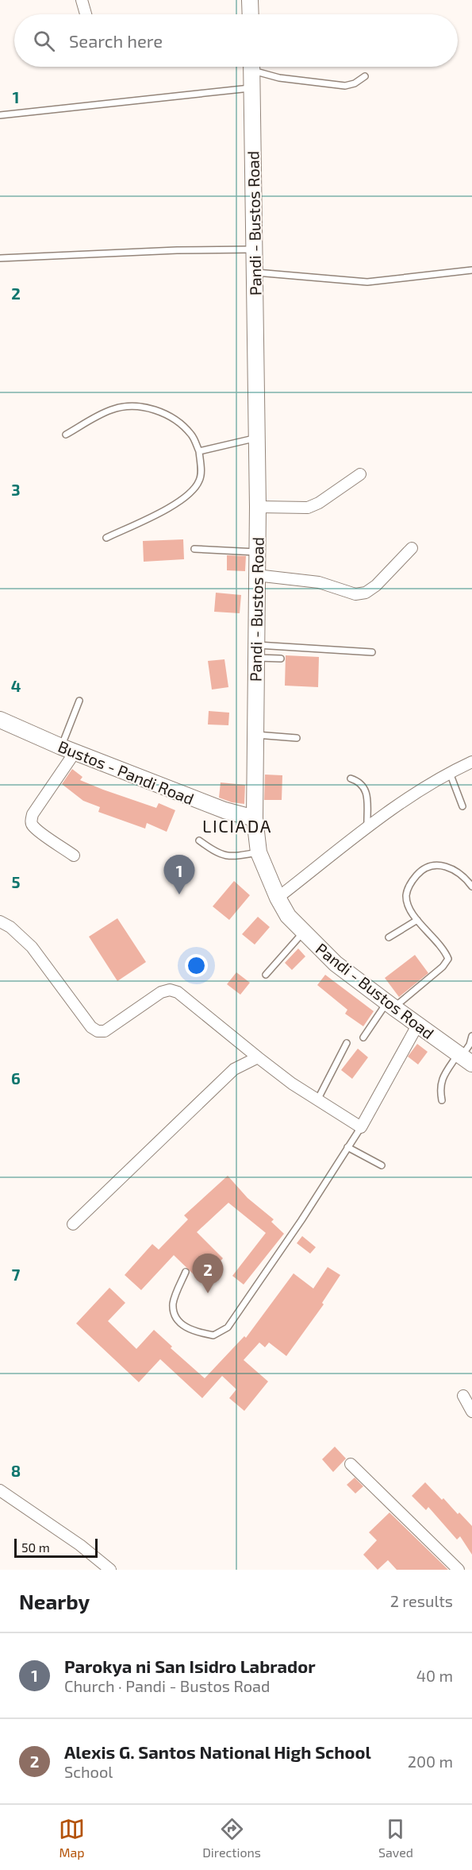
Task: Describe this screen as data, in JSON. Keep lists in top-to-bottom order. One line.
{"streets":{"main road":["Pandi - Bustos Road","Bustos - Pandi Road"]},"crossings":[["Pandi - Bustos Road","Bustos - Pandi Road"]],"districts":["LICIADA"],"scale_bar":"50 m","page":{"search":"Search here","pins":["1","2"],"scale":"50 m","heading":["Nearby","2 results"],"list":[{"mark":"1","name":"Parokya ni San Isidro Labrador","note":"Church · Pandi - Bustos Road","value":"40 m"},{"mark":"2","name":"Alexis G. Santos National High School","note":"School","value":"200 m"}],"nav":["Map","Directions","Saved"]},"grid":{"rows":["1","2","3","4","5","6","7","8"]}}
